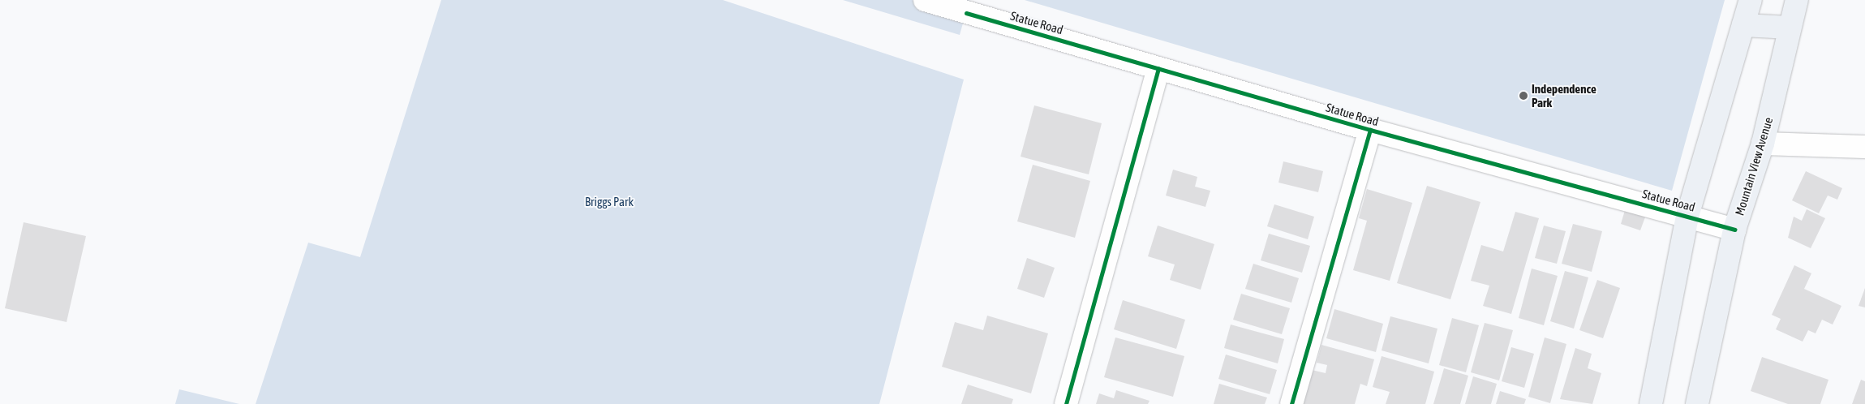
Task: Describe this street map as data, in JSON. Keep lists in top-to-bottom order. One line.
{"streets":{"main road":["Mountain View Avenue"],"street":["Statue Road"]},"crossings":[["Statue Road","Mountain View Avenue"]],"parks":["Briggs Park"],"places":["Independence Park"]}
